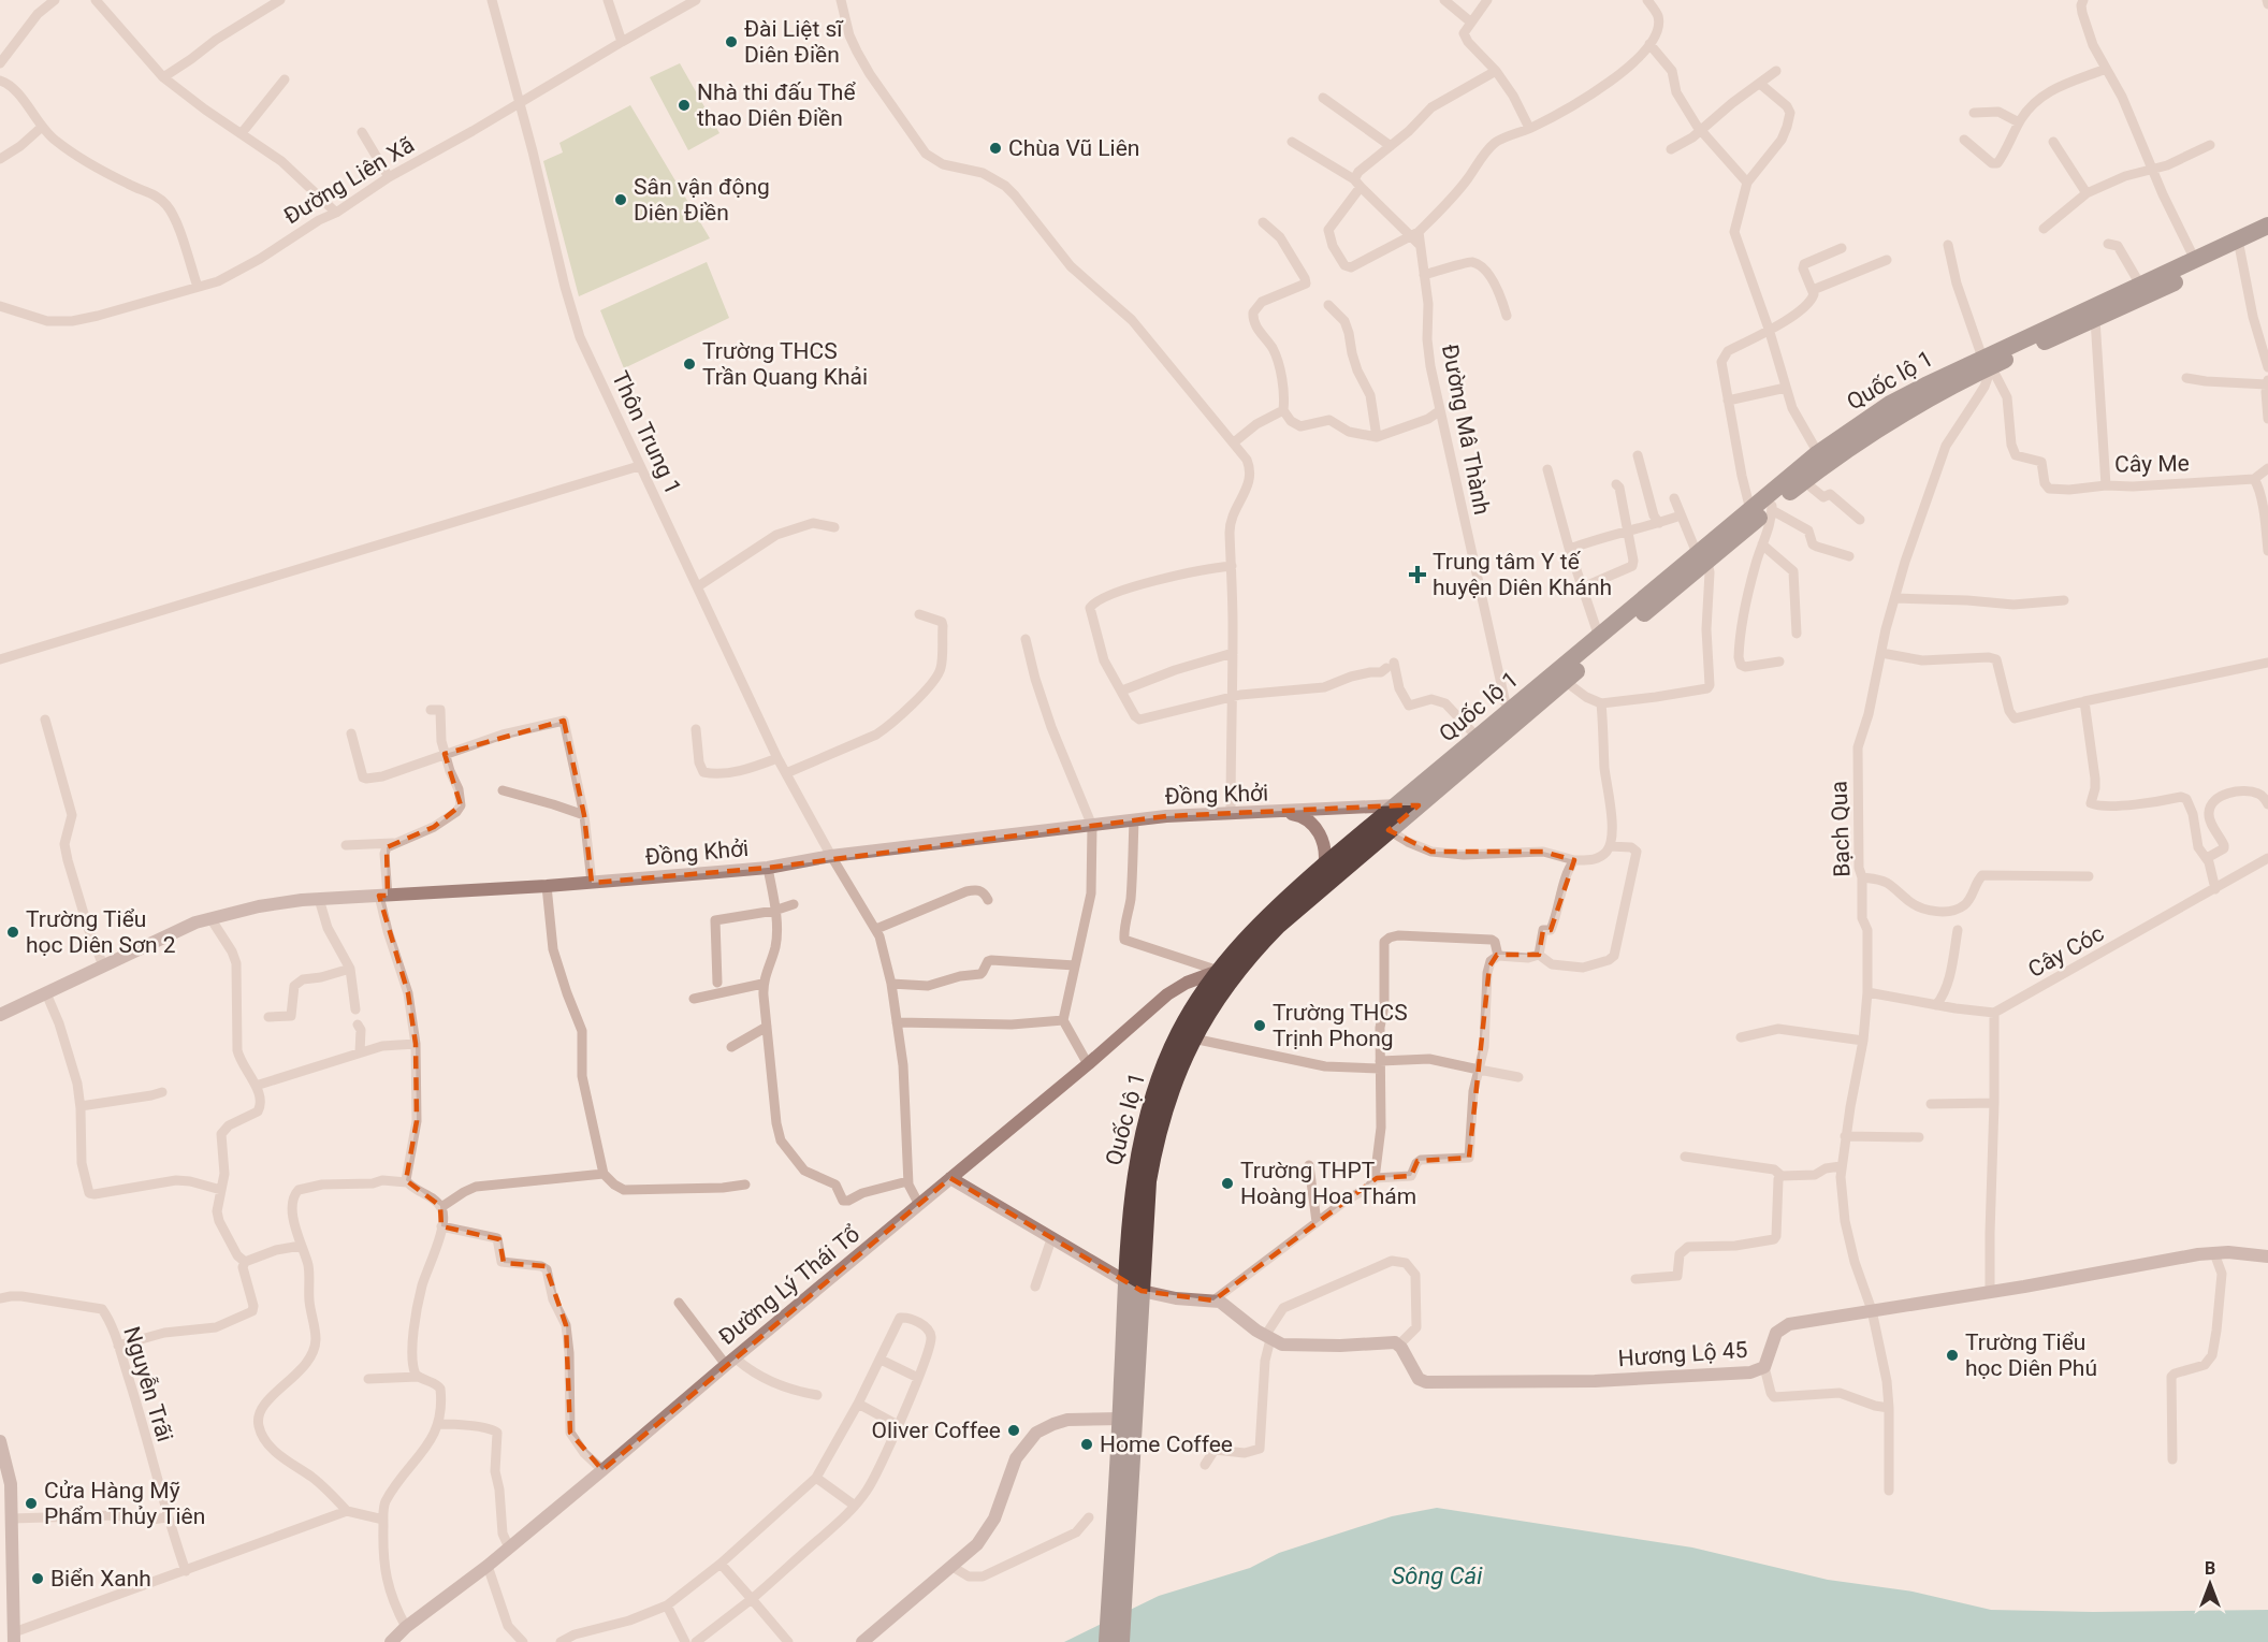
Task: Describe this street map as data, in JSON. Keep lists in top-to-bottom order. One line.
{"streets":{"highway":["Quốc lộ 1"],"street":["Đường Liên Xã","Đường Mâ Thành","Thôn Trung 1","Cây Me","Đồng Khởi","Bạch Qua","Cây Cóc","Đường Lý Thái Tổ","Hương Lộ 45","Nguyễn Trãi"]},"crossings":[["Đường Liên Xã","Thôn Trung 1"],["Quốc lộ 1","Đường Mâ Thành"],["Quốc lộ 1","Cây Me"],["Quốc lộ 1","Đồng Khởi"],["Quốc lộ 1","Bạch Qua"],["Quốc lộ 1","Đường Lý Thái Tổ"],["Thôn Trung 1","Đồng Khởi"],["Bạch Qua","Hương Lộ 45"]],"water":["Sông Cái"],"places":{"other":["Đài Liệt sĩ Diên Điền","Nhà thi đấu Thể thao Diên Điền","Chùa Vũ Liên","Sân vận động Diên Điền","Trường THCS Trần Quang Khải","Trường Tiểu học Diên Sơn 2","Trường THCS Trịnh Phong","Trường THPT Hoàng Hoa Thám","Trường Tiểu học Diên Phú","Oliver Coffee","Home Coffee","Cửa Hàng Mỹ Phẩm Thủy Tiên","Biển Xanh"],"health":["Trung tâm Y tế huyện Diên Khánh"]},"north":"top"}
